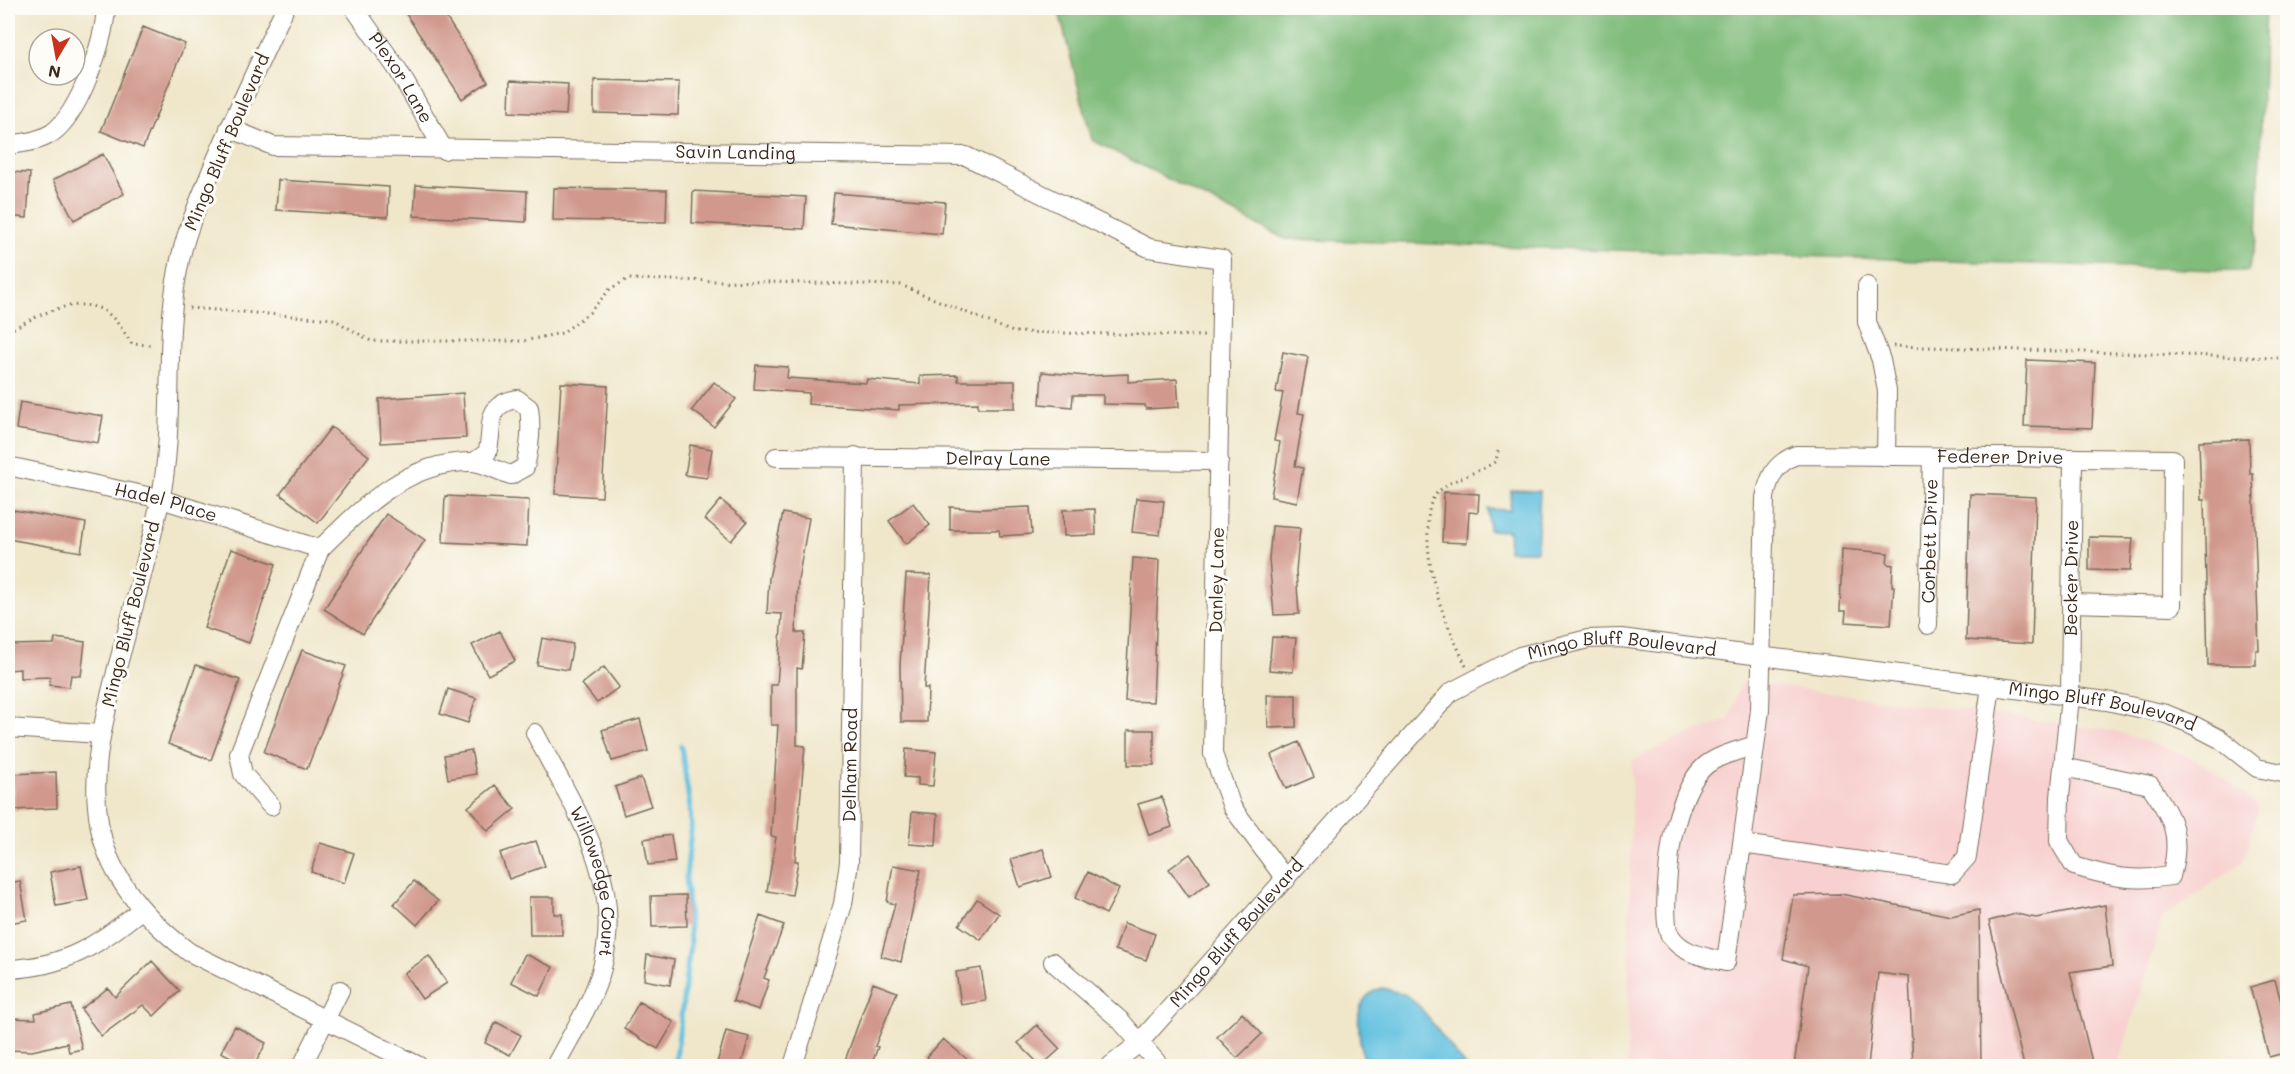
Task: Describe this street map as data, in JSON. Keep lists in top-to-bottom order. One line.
{"streets":{"street":["Plexor Lane","Mingo Bluff Boulevard","Savin Landing","Delray Lane","Federer Drive","Hadel Place","Corbett Drive","Becker Drive","Danley Lane","Delham Road","Willowedge Court"]},"crossings":[["Plexor Lane","Savin Landing"],["Mingo Bluff Boulevard","Savin Landing"],["Mingo Bluff Boulevard","Federer Drive"],["Mingo Bluff Boulevard","Hadel Place"],["Mingo Bluff Boulevard","Becker Drive"],["Mingo Bluff Boulevard","Danley Lane"],["Savin Landing","Danley Lane"],["Delray Lane","Danley Lane"],["Delray Lane","Delham Road"],["Federer Drive","Corbett Drive"],["Federer Drive","Becker Drive"]],"north":"bottom"}
